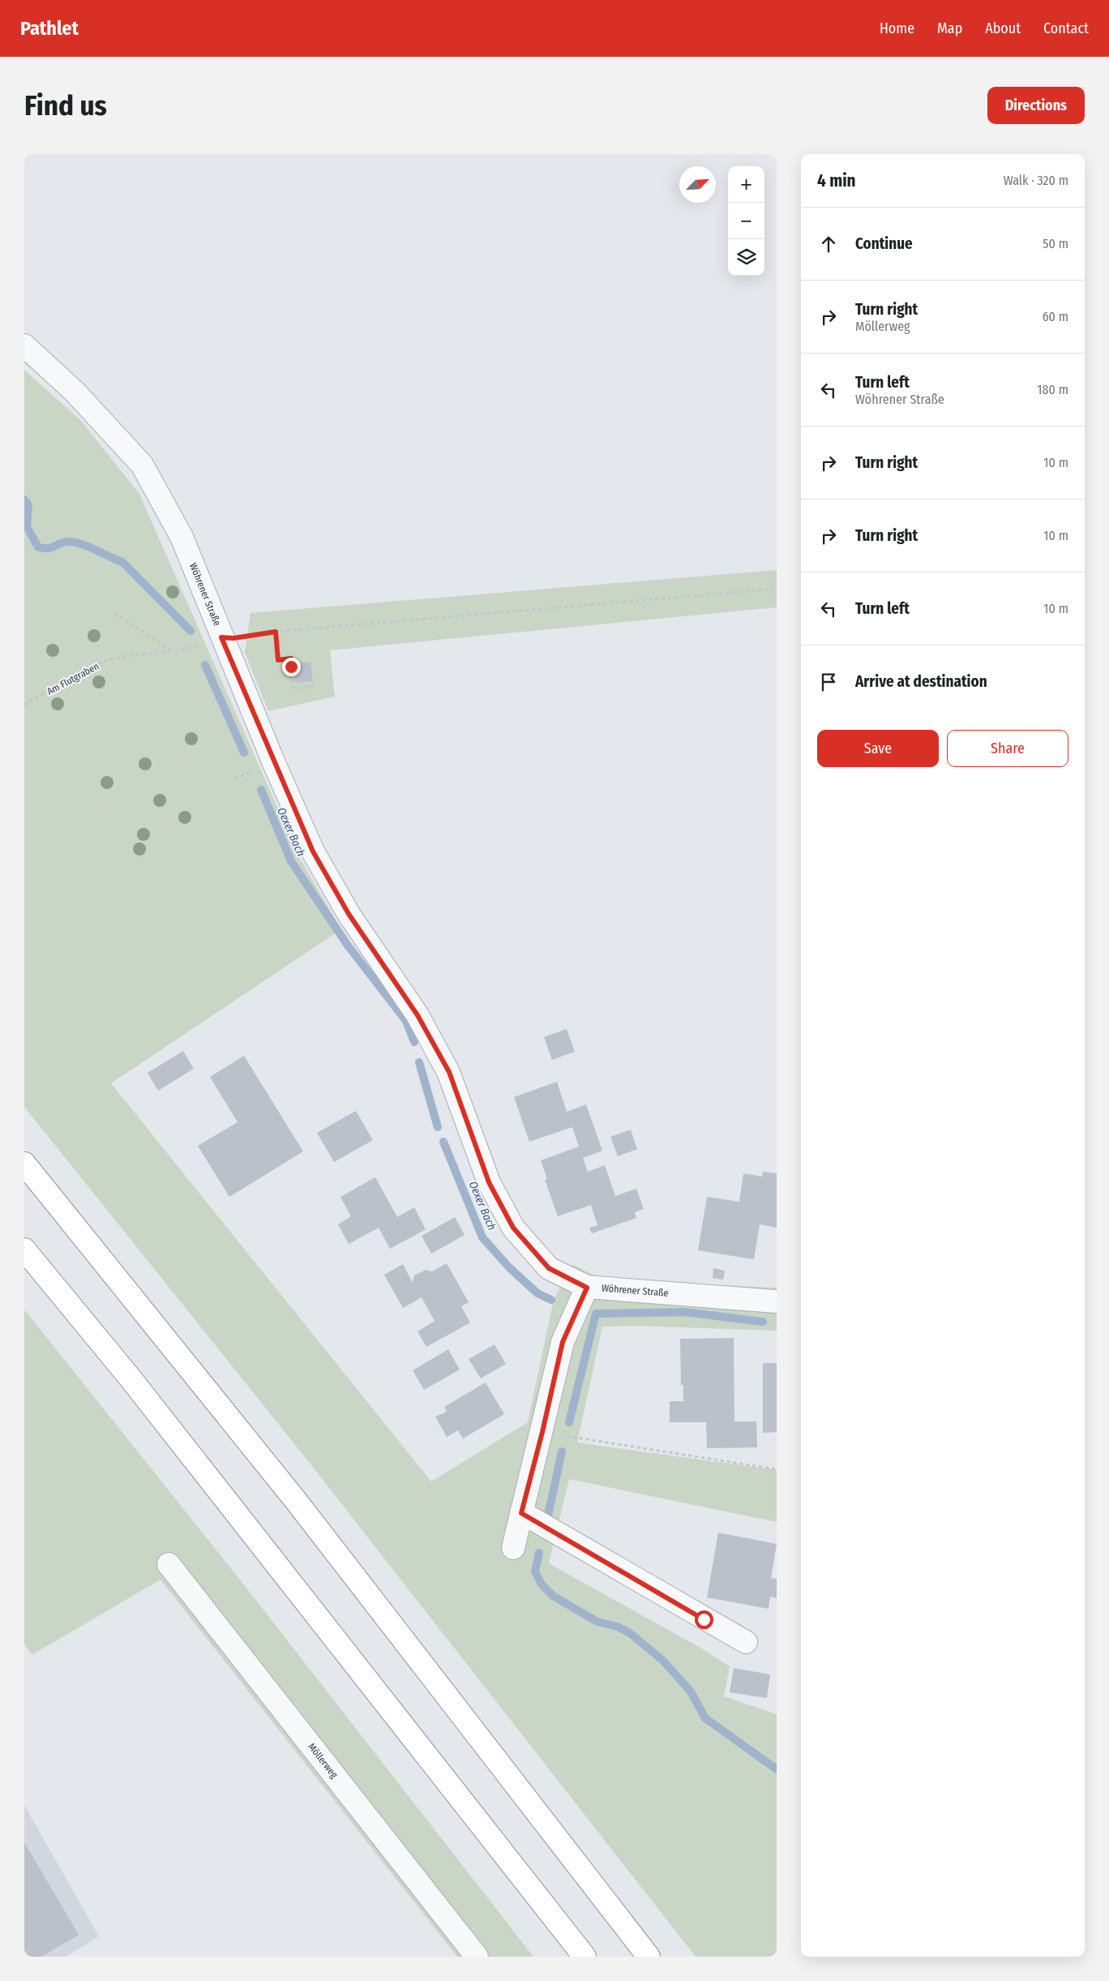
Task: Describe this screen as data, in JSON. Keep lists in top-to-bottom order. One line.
{"streets":{"street":["Wöhrener Straße","Möllerweg"],"path":["Am Flutgraben"]},"water":["Oexer Bach"],"north":"top right","page":{"header":"Pathlet","nav":["Home","Map","About","Contact"],"buttons":["Directions",["Save","Share"]],"title":"Find us","heading":["4 min","Walk · 320 m"],"map_buttons":["+","−"],"list":[["Continue","50 m"],["Turn right","Möllerweg","60 m"],["Turn left","Wöhrener Straße","180 m"],["Turn right","10 m"],["Turn right","10 m"],["Turn left","10 m"],"Arrive at destination"]}}
